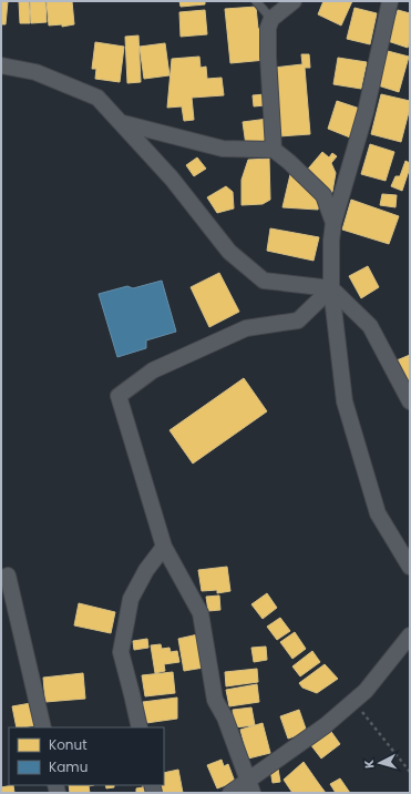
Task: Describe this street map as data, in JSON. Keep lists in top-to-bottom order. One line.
{"legend":["Konut","Kamu"],"north":"left"}
